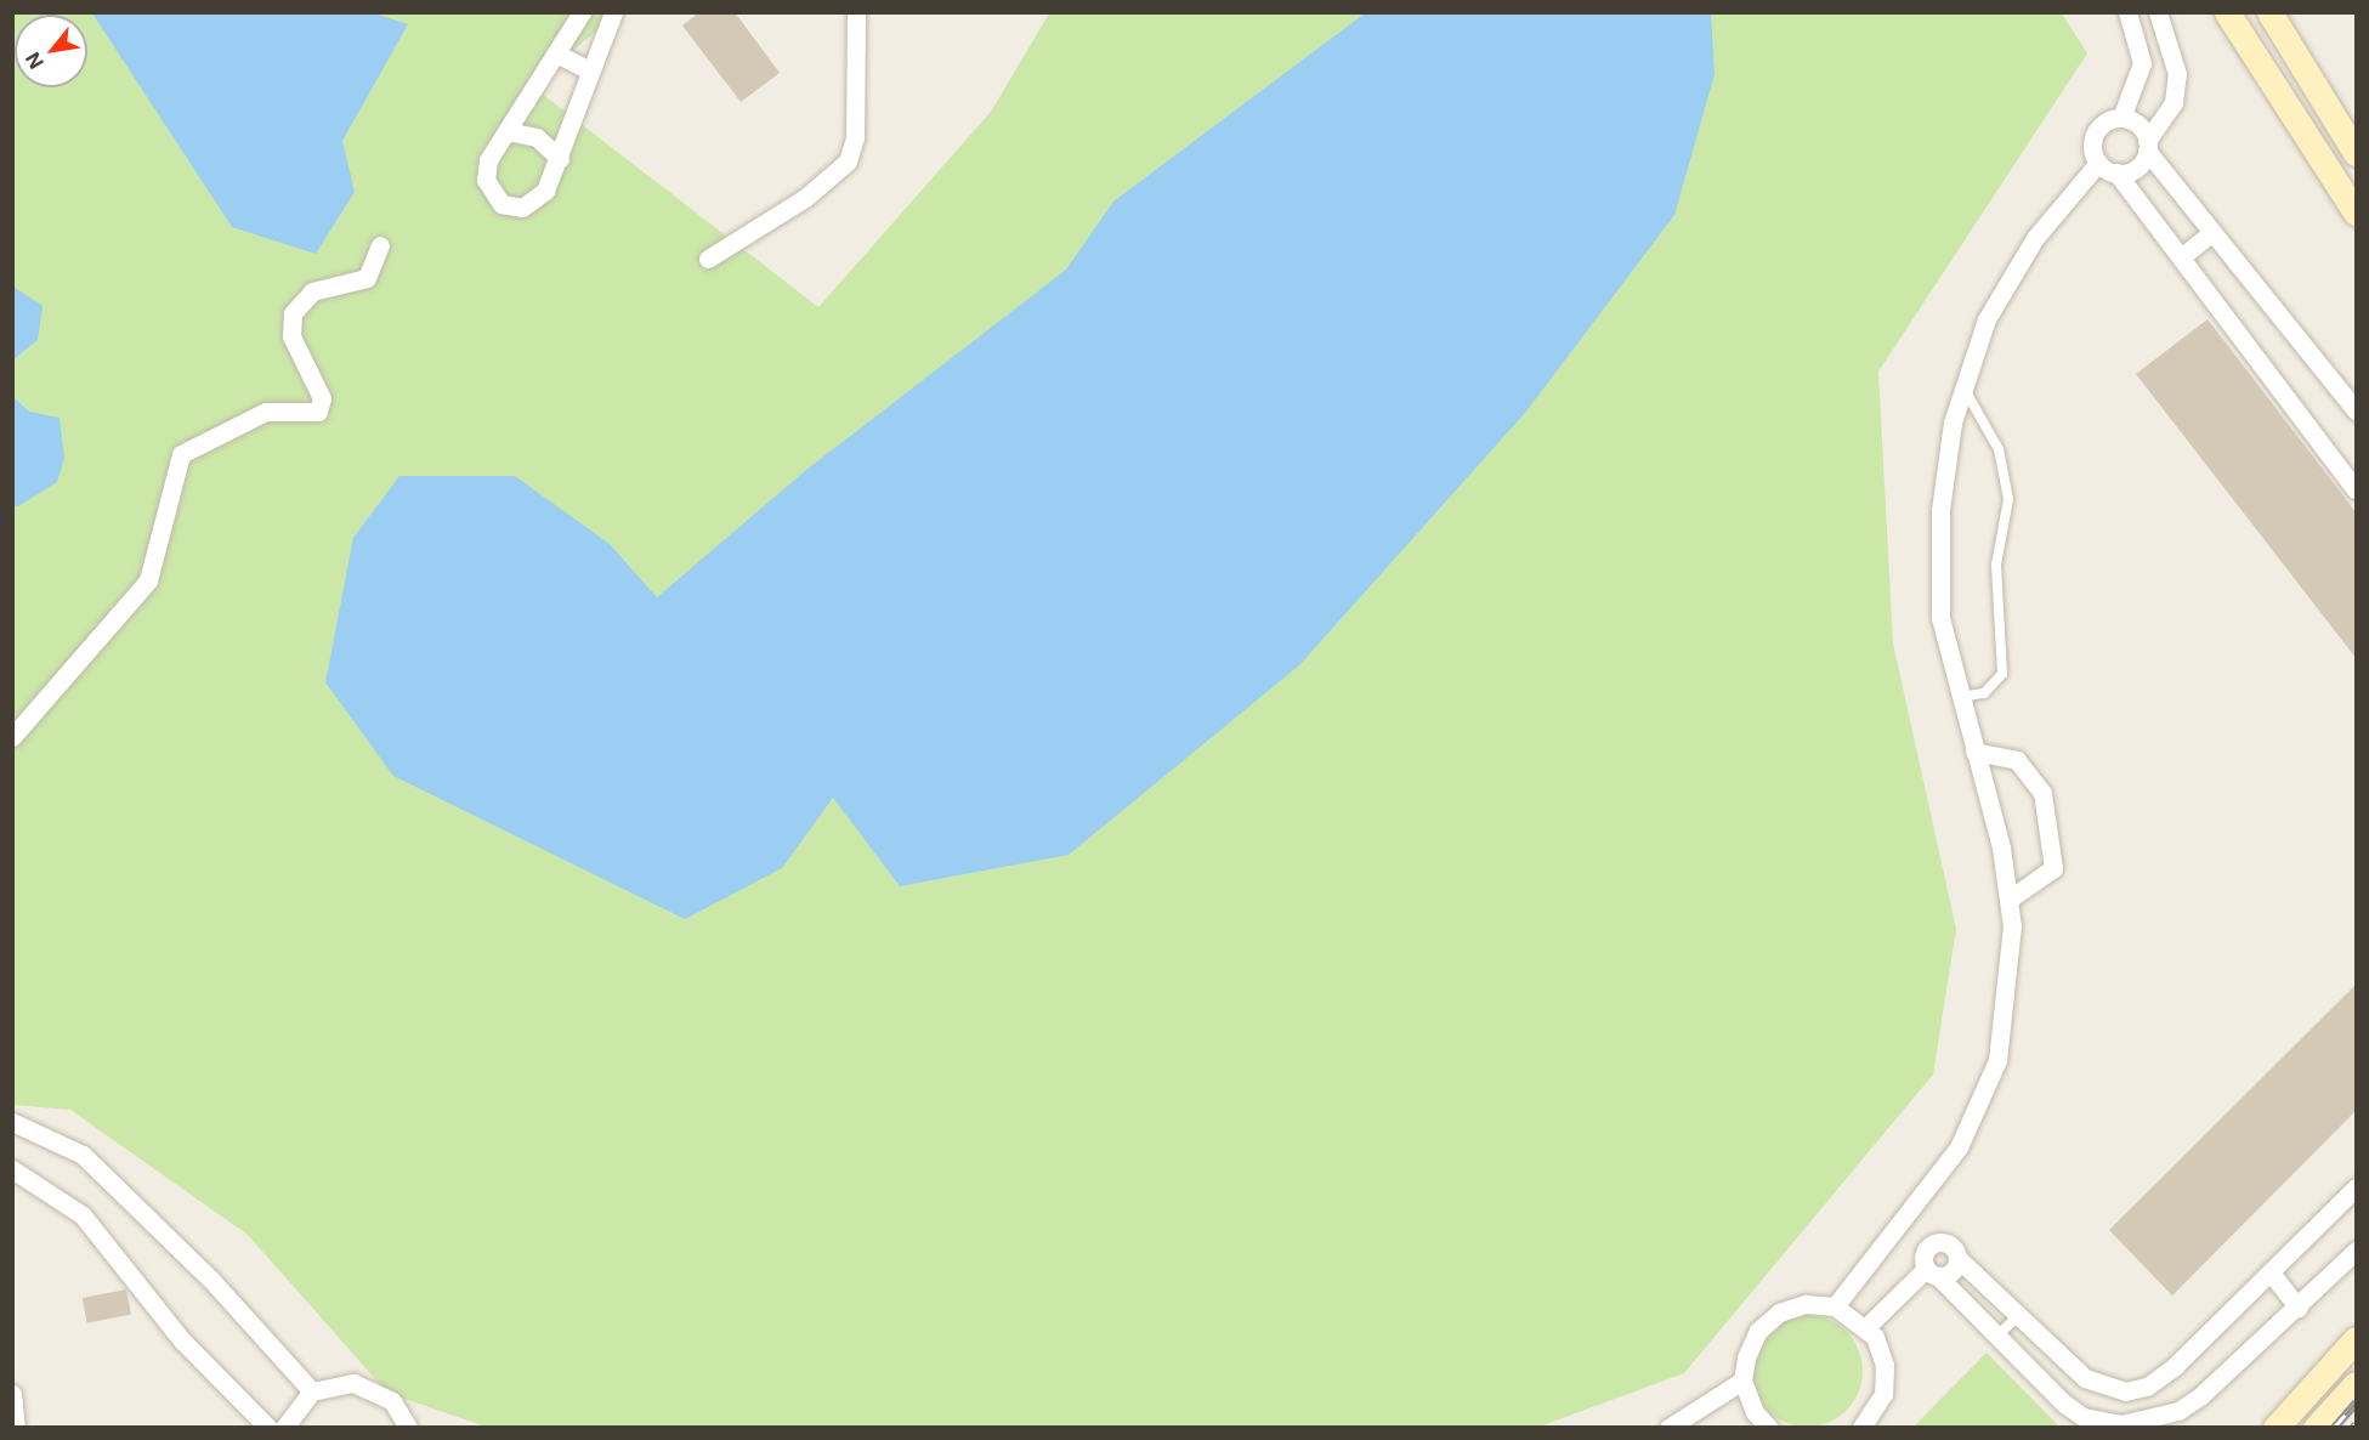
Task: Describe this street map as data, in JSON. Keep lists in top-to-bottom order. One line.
{"north":"bottom left"}
